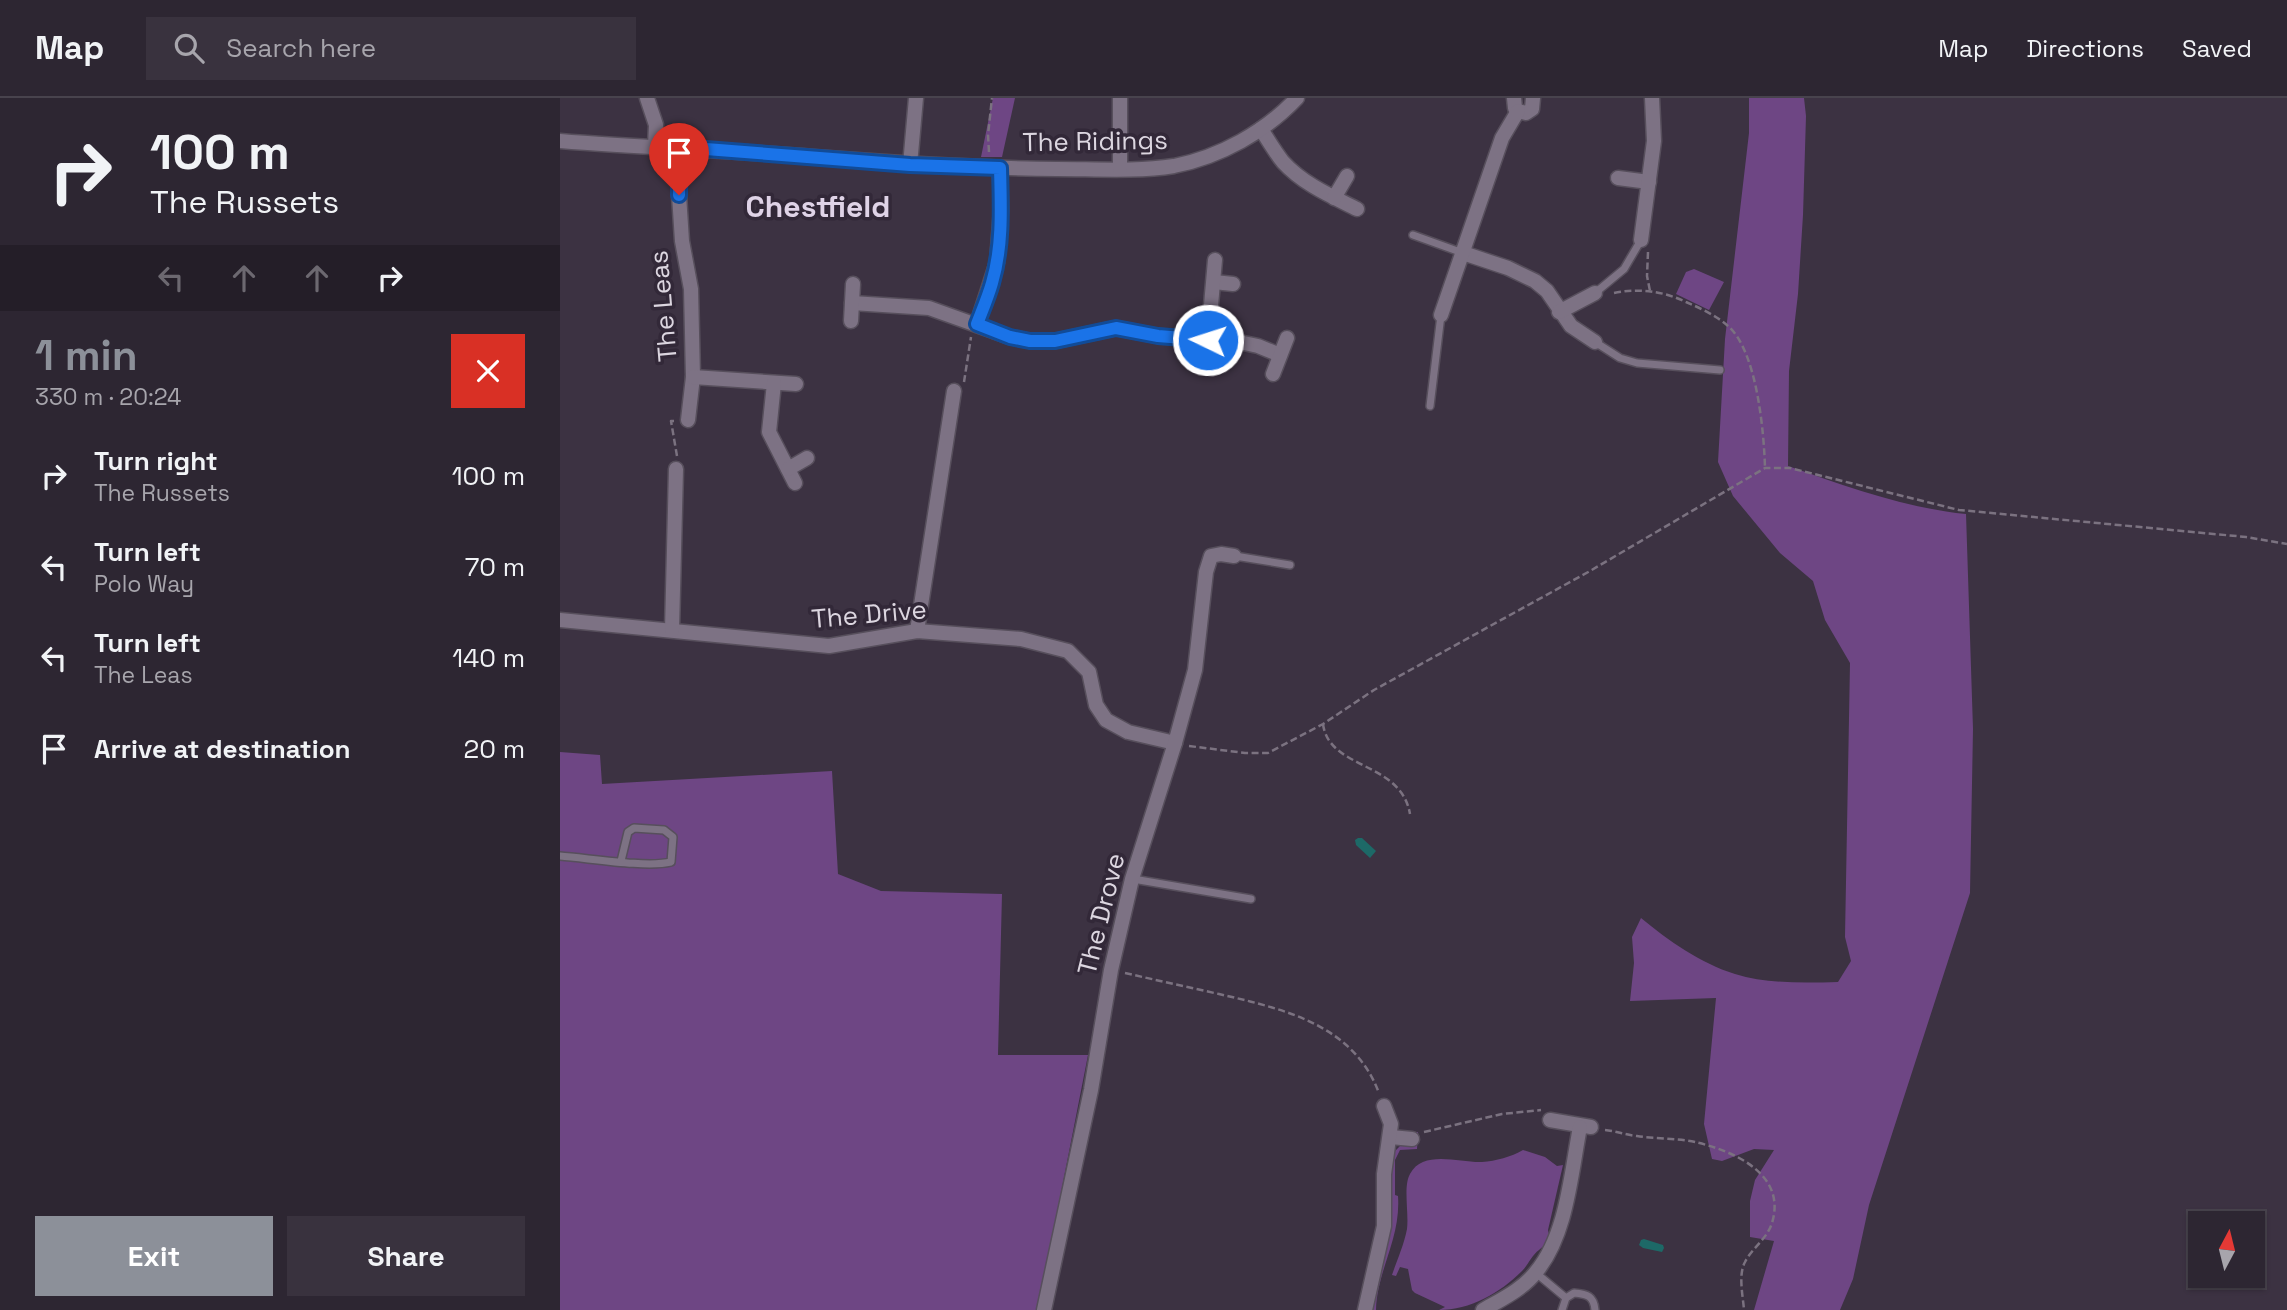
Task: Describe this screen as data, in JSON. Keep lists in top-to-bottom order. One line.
{"streets":{"street":["The Ridings","The Leas","The Drive","The Drove"]},"crossings":[["The Ridings","The Leas"],["The Drive","The Drove"]],"districts":["Chestfield"],"north":"top","page":{"header":"Map","search":"Search here","nav":["Map","Directions","Saved"],"turn":["100 m","The Russets"],"heading":["1 min","330 m · 20:24"],"list":[{"name":"Turn right","note":"The Russets","value":"100 m"},{"name":"Turn left","note":"Polo Way","value":"70 m"},{"name":"Turn left","note":"The Leas","value":"140 m"},{"name":"Arrive at destination","value":"20 m"}],"buttons":["Exit","Share"]}}
